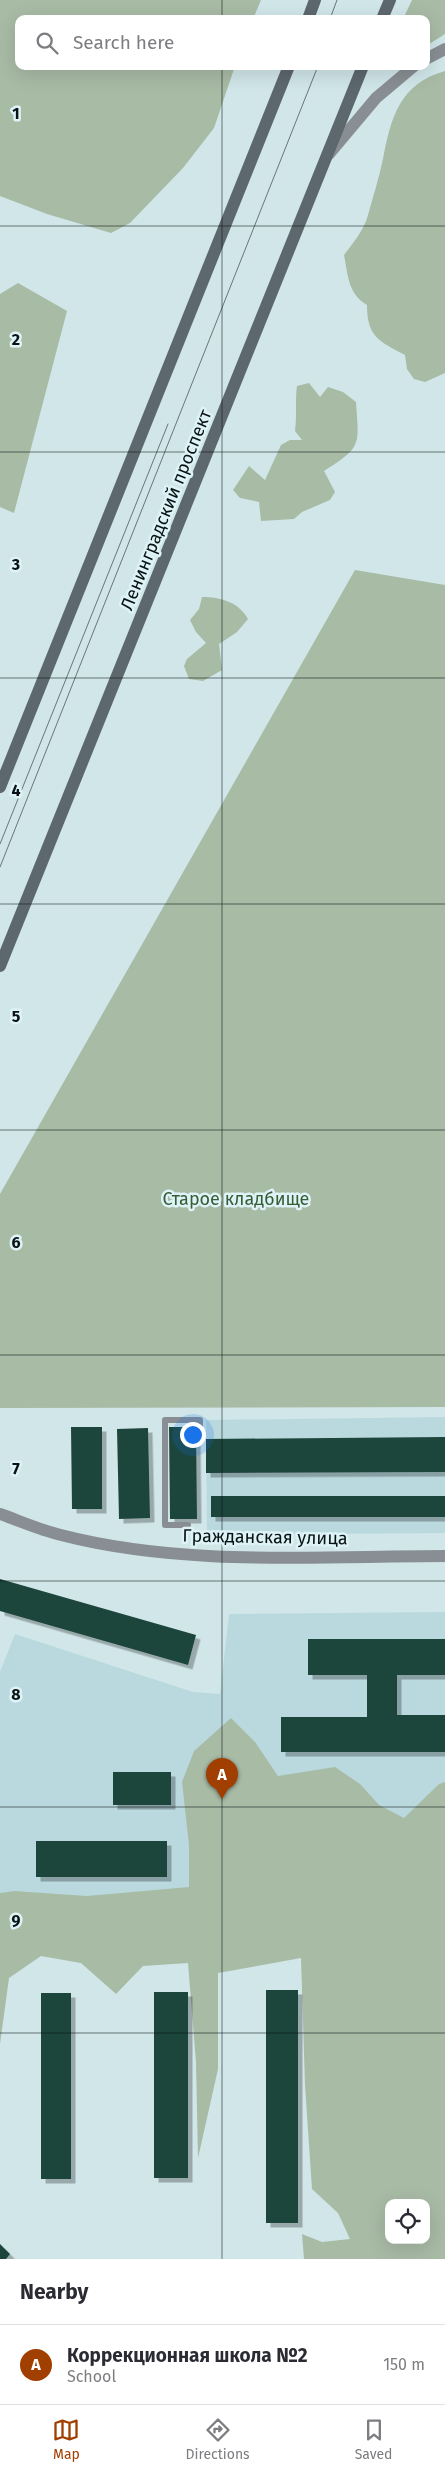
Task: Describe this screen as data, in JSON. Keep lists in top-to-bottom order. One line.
{"streets":{"main road":["Ленинградский проспект"],"street":["Гражданская улица"]},"parks":["Старое кладбище"],"page":{"search":"Search here","pins":"A","heading":"Nearby","list":[{"mark":"A","name":"Коррекционная школа №2","note":"School","value":"150 m"}],"nav":["Map","Directions","Saved"]},"grid":{"rows":["1","2","3","4","5","6","7","8","9"]}}
